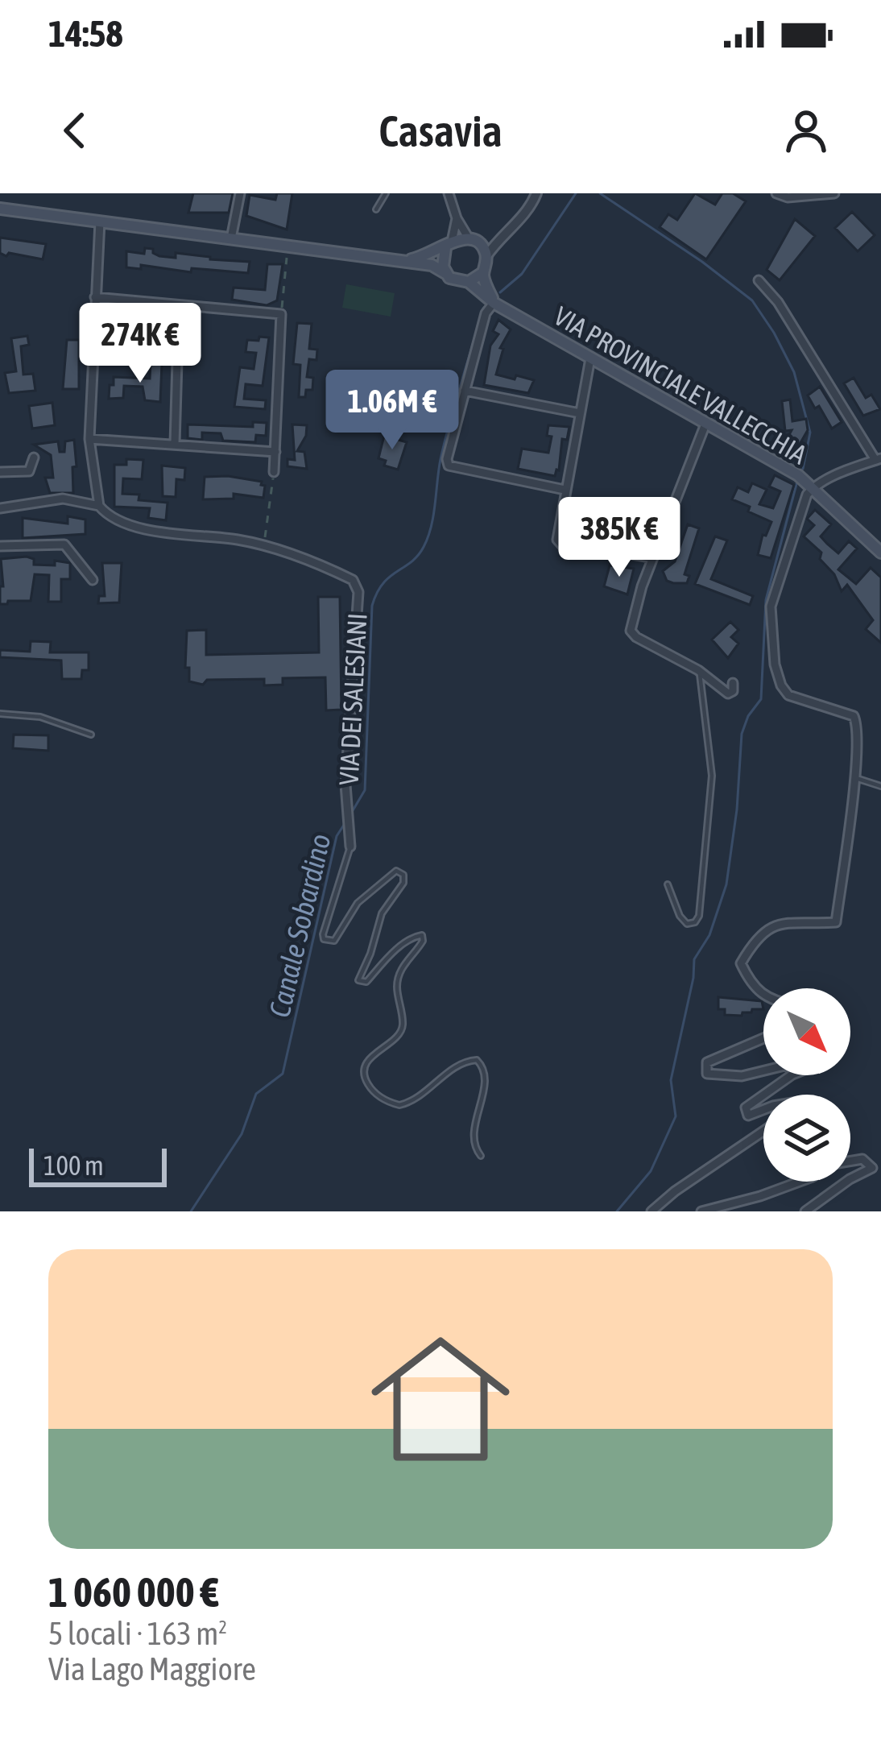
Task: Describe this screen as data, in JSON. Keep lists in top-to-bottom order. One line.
{"streets":{"main road":["VIA PROVINCIALE VALLECCHIA"],"street":["VIA DEI SALESIANI"]},"water":["Canale Sobardino"],"scale_bar":"100 m","north":"bottom right","page":{"status":"14:58","header":"Casavia","price":["274K €","1.06M €","385K €"],"scale":"100 m","list":[{"name":"1 060 000 €","note":"5 locali · 163 m² · Via Lago Maggiore"}]}}
